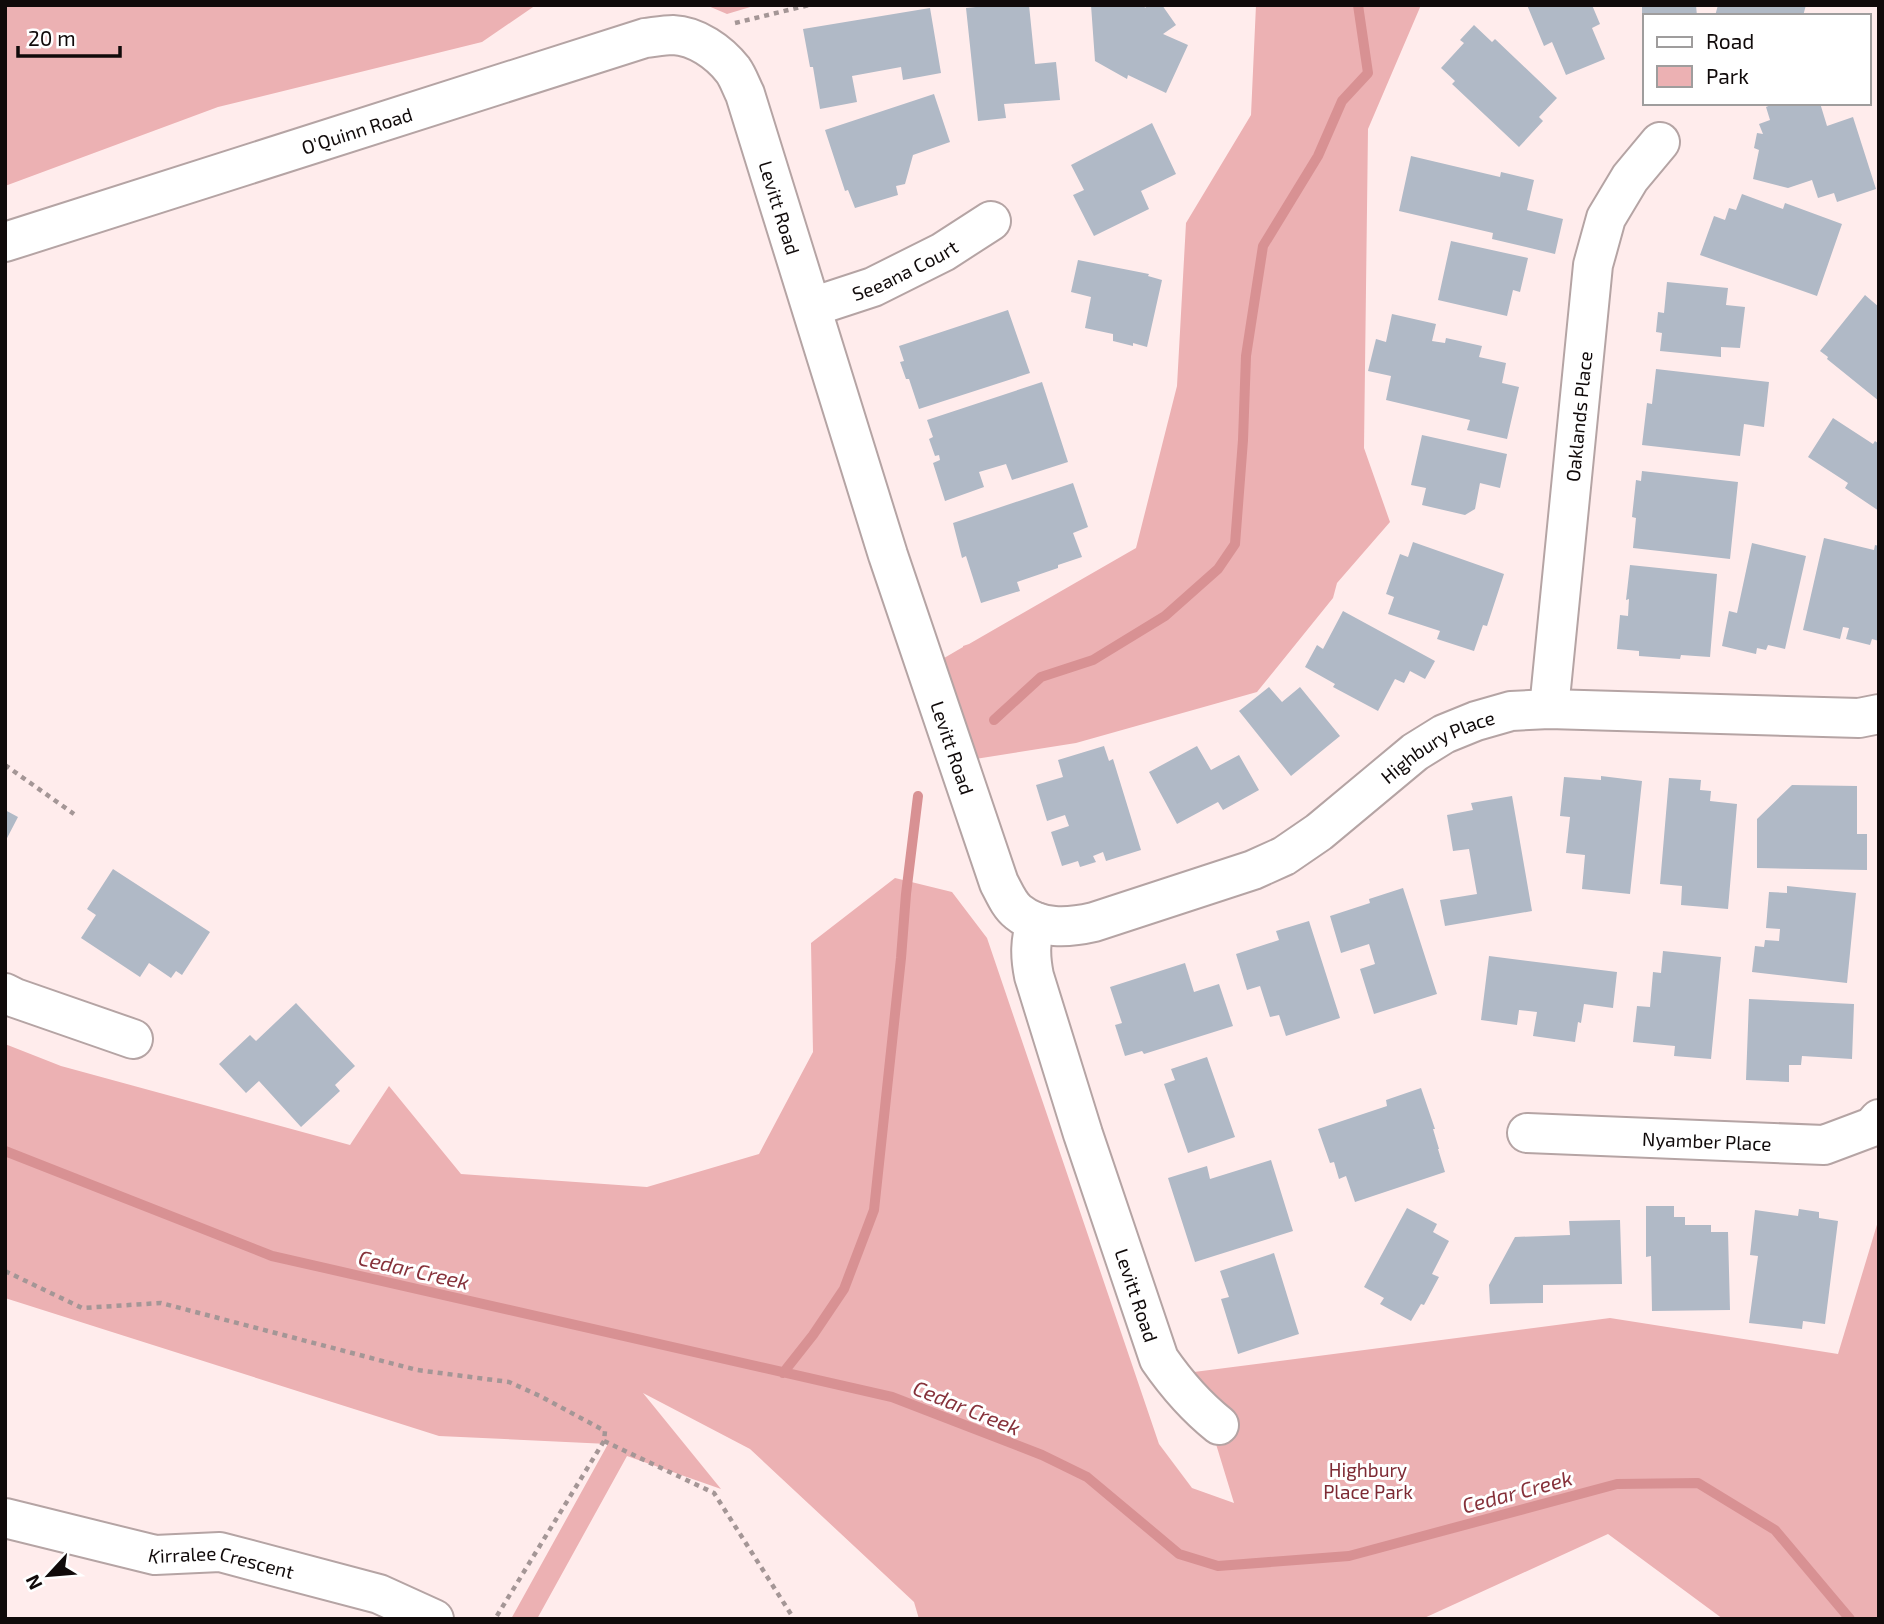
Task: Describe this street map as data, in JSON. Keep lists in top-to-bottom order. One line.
{"streets":{"street":["O'Quinn Road","Levitt Road","Seeana Court","Oaklands Place","Highbury Place","Nyamber Place","Kirralee Crescent"]},"crossings":[["O'Quinn Road","Levitt Road"],["Levitt Road","Seeana Court"],["Levitt Road","Highbury Place"],["Oaklands Place","Highbury Place"]],"water":["Cedar Creek"],"parks":["Highbury Place Park"],"legend":["Road","Park"],"scale_bar":"20 m","north":"bottom left"}
